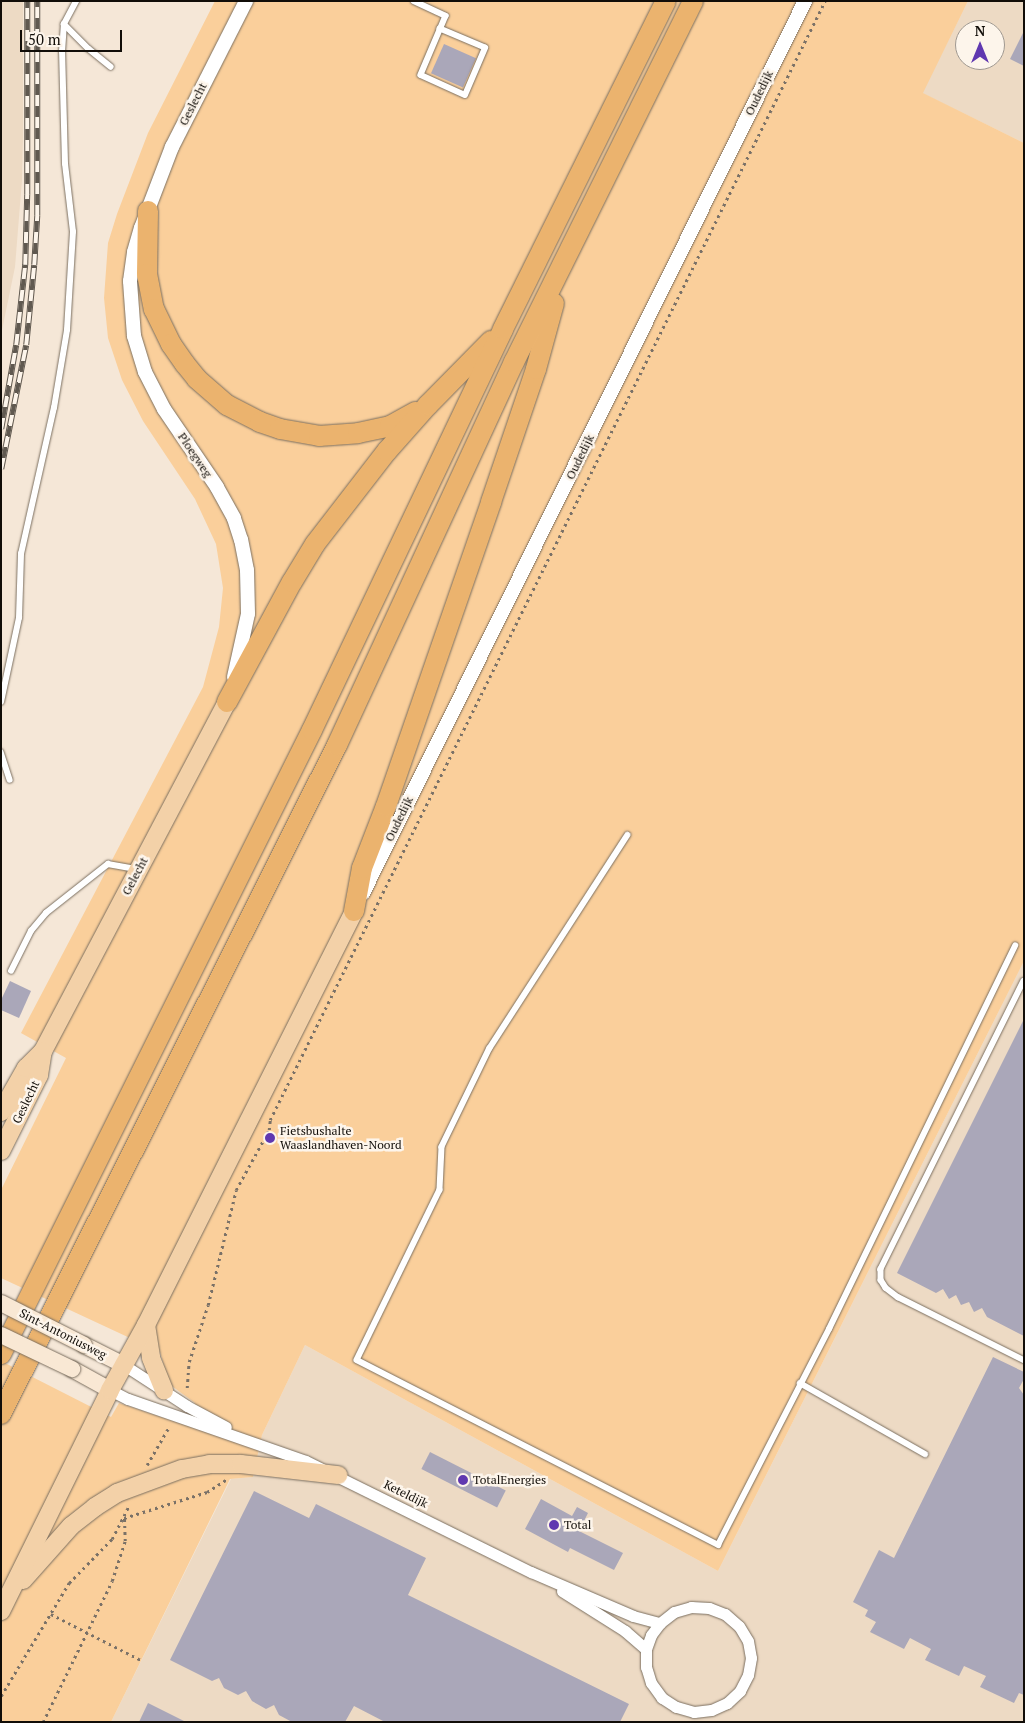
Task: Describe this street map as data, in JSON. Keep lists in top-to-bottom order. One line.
{"streets":{"main road":["Geslecht","Gelecht","Sint-Antoniusweg"],"street":["Oudedijk","Ploegweg","Keteldijk"]},"crossings":[["Geslecht","Ploegweg"],["Geslecht","Gelecht"],["Ploegweg","Gelecht"],["Sint-Antoniusweg","Keteldijk"]],"places":["Fietsbushalte Waaslandhaven-Noord","TotalEnergies","Total"],"scale_bar":"50 m","north":"top"}
